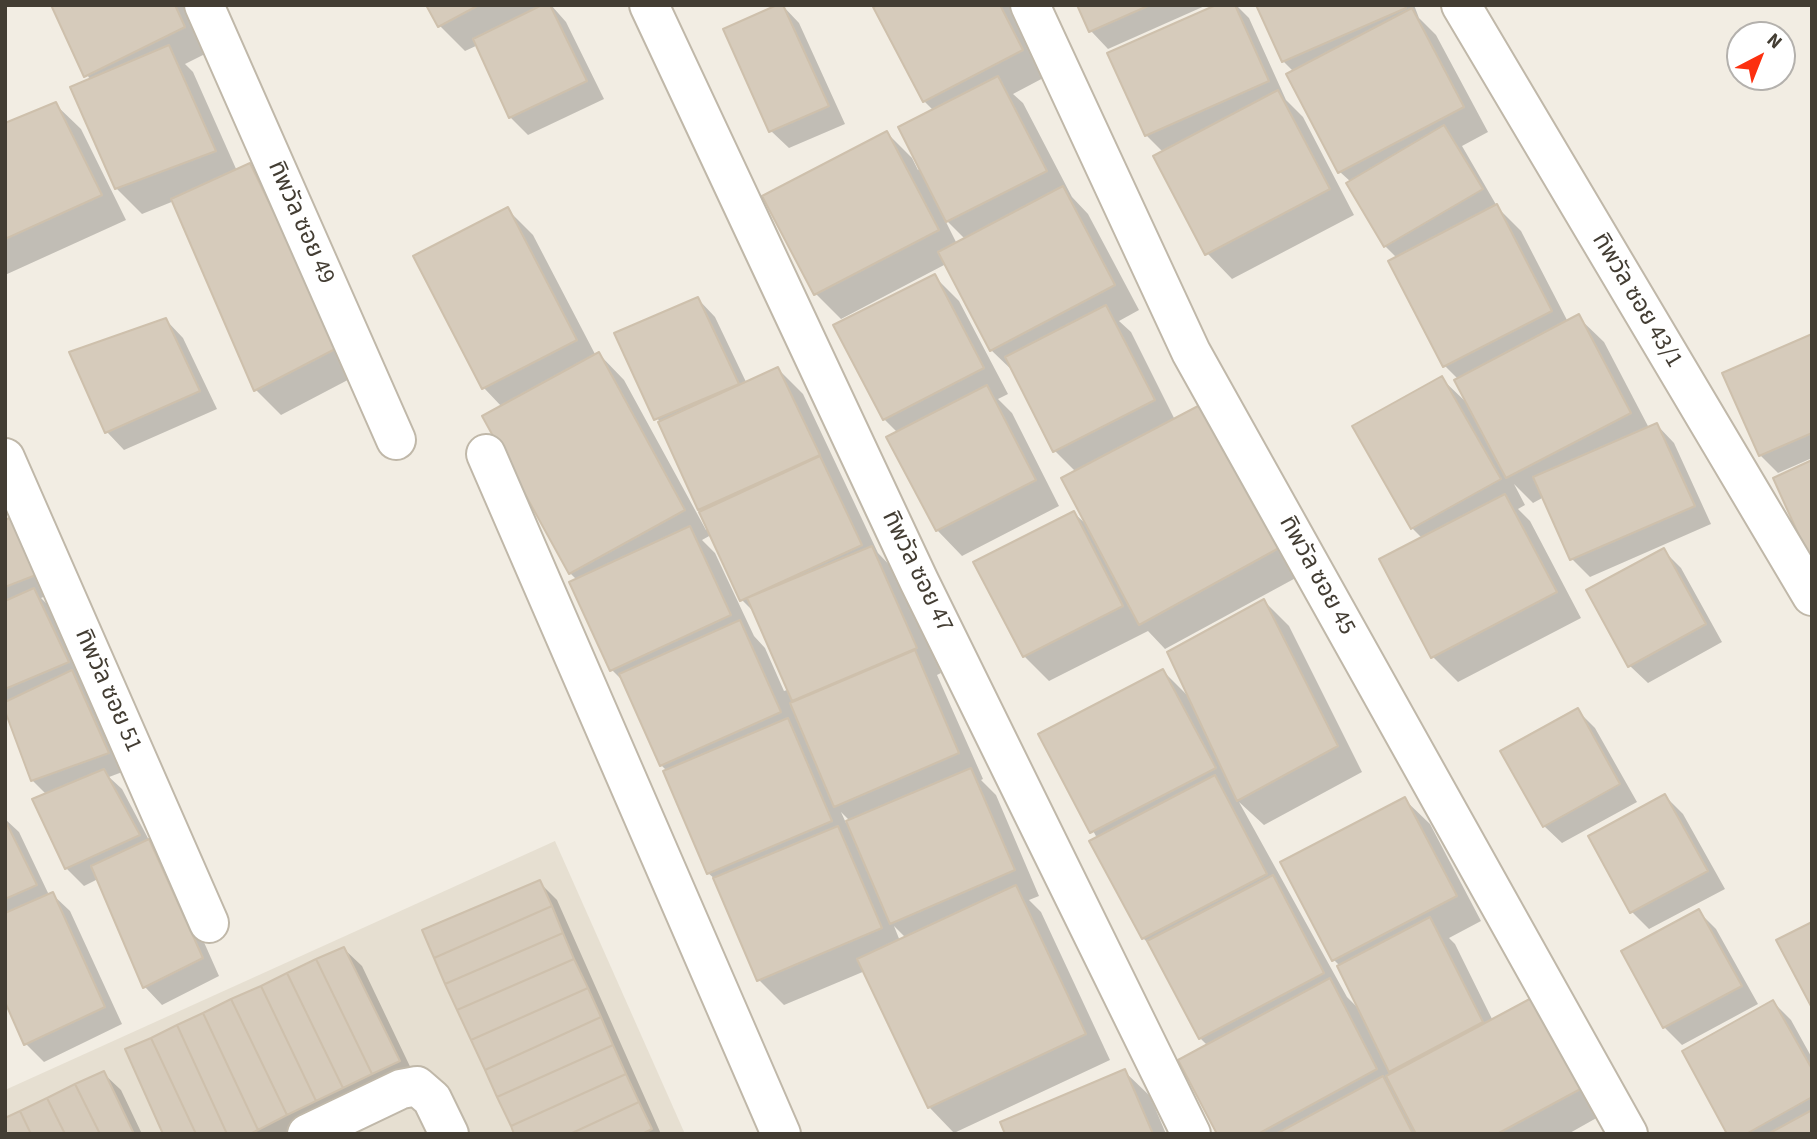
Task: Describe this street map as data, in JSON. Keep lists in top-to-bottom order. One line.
{"streets":{"street":["ทิพวัล ซอย 49","ทิพวัล ซอย 43/1","ทิพวัล ซอย 47","ทิพวัล ซอย 45","ทิพวัล ซอย 51"]},"north":"top right"}
